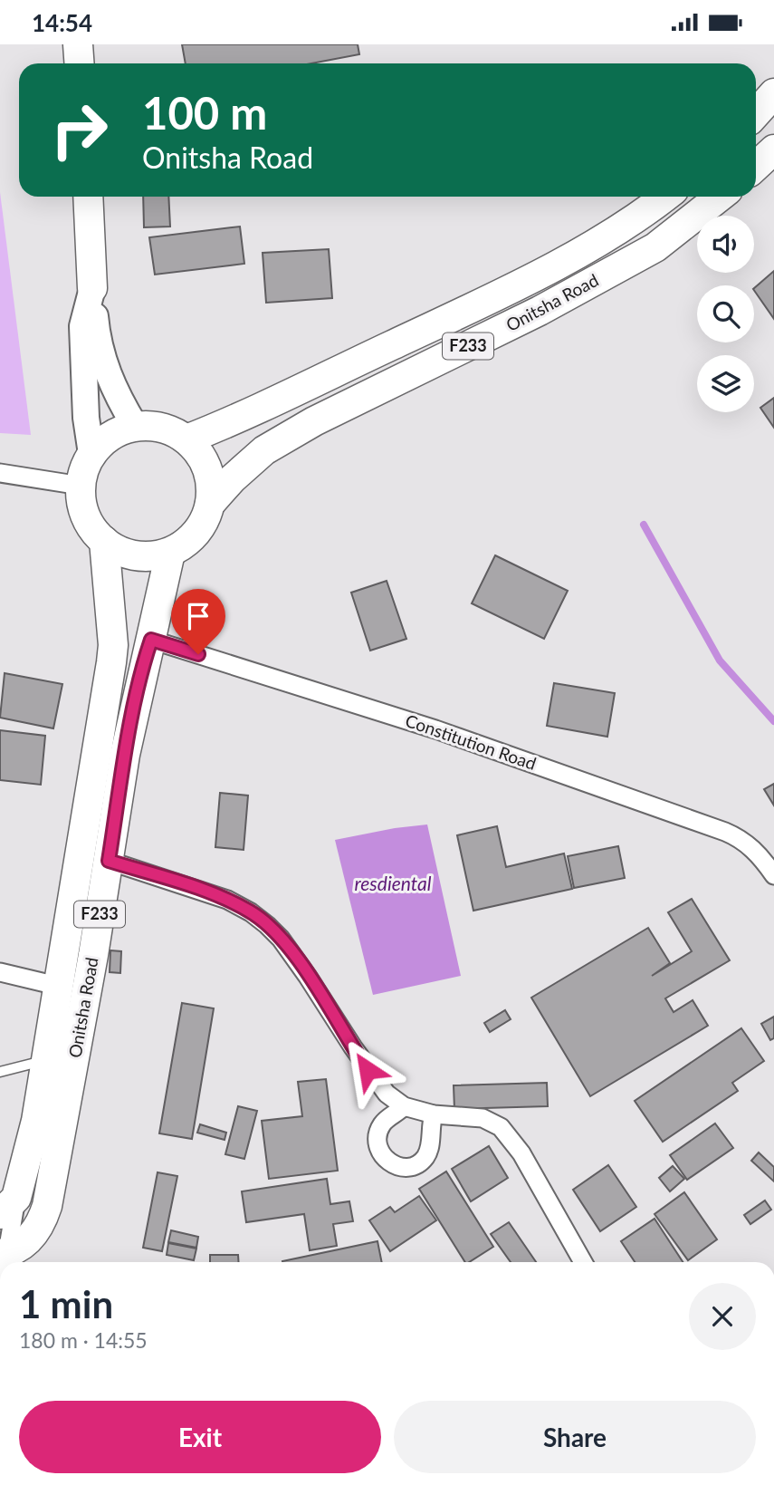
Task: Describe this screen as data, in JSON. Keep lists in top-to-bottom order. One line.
{"streets":{"main road":["Onitsha Road","F233"],"street":["Constitution Road"]},"crossings":[["Onitsha Road","F233"],["Onitsha Road","Constitution Road"]],"water":["resdiental"],"page":{"status":"14:54","turn":["100 m","Onitsha Road"],"heading":["1 min","180 m · 14:55"],"buttons":["Exit","Share"]}}
